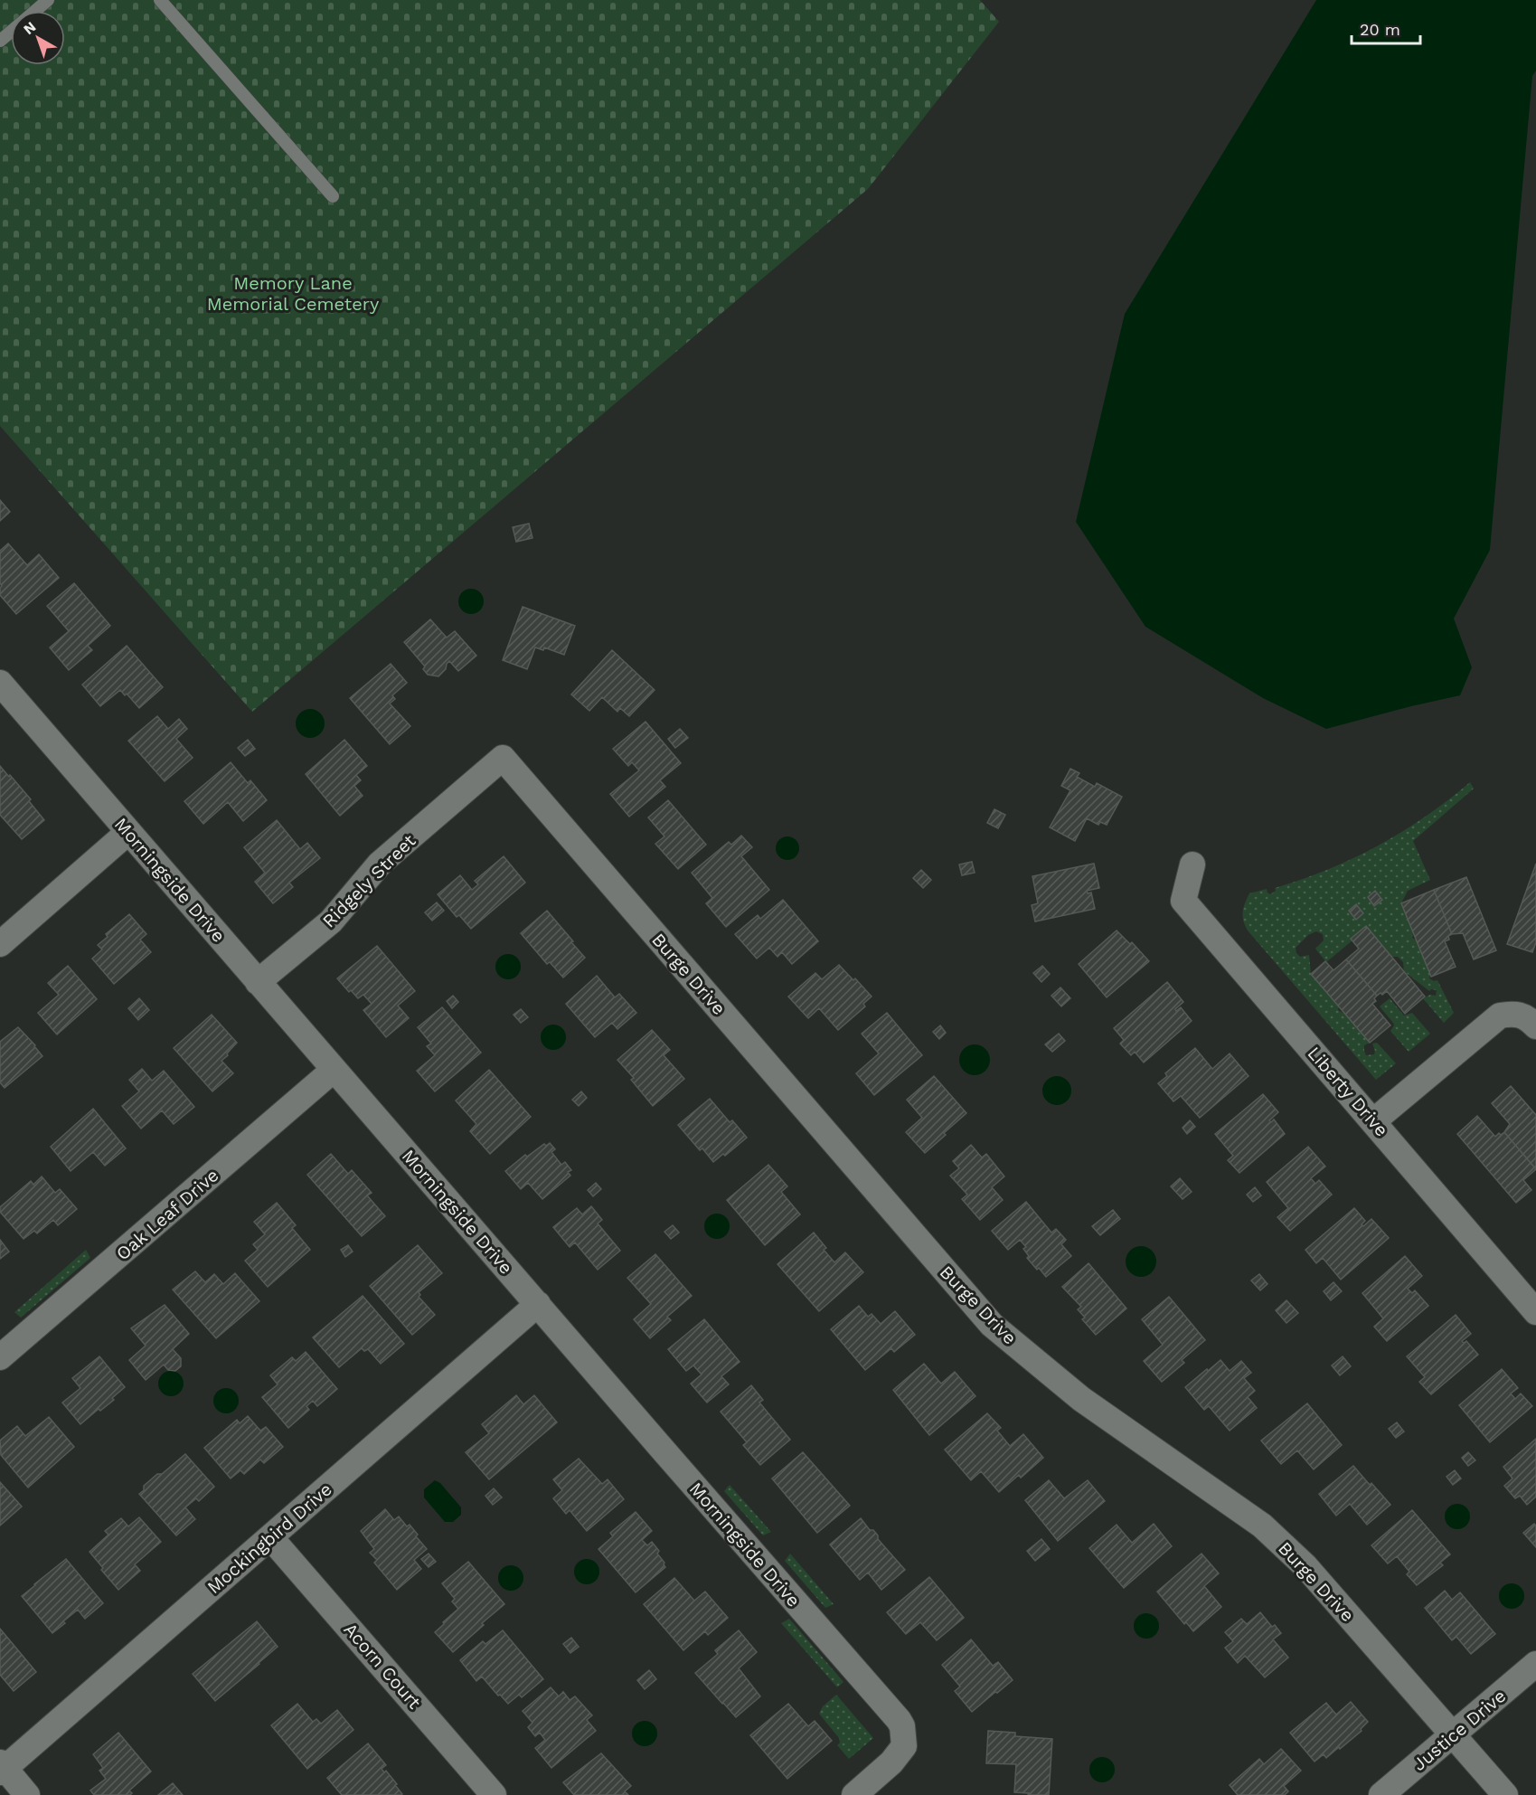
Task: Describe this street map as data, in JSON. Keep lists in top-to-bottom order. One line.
{"streets":{"street":["Morningside Drive","Ridgely Street","Burge Drive","Liberty Drive","Oak Leaf Drive","Mockingbird Drive","Acorn Court","Justice Drive"]},"crossings":[["Morningside Drive","Ridgely Street"],["Morningside Drive","Oak Leaf Drive"],["Morningside Drive","Mockingbird Drive"],["Ridgely Street","Burge Drive"],["Burge Drive","Justice Drive"],["Mockingbird Drive","Acorn Court"]],"parks":["Memory Lane Memorial Cemetery"],"scale_bar":"20 m","north":"top left"}
